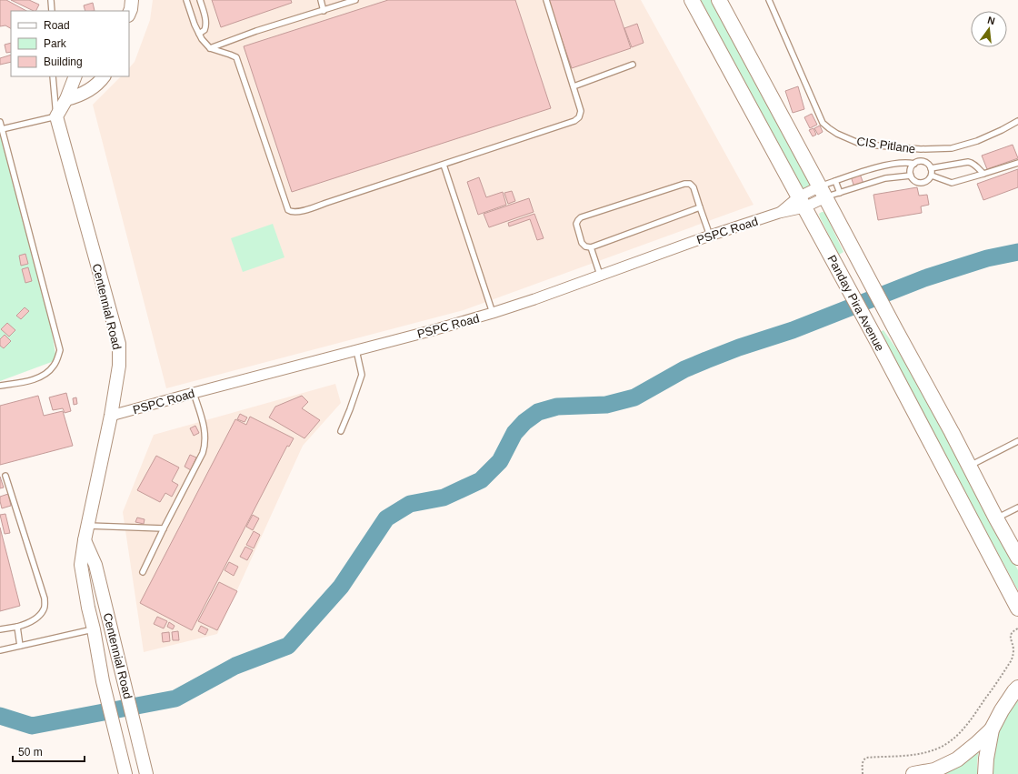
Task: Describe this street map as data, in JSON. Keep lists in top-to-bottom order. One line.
{"streets":{"main road":["Panday Pira Avenue"],"street":["PSPC Road","Centennial Road"],"lane":["CIS Pitlane"]},"crossings":[["PSPC Road","Panday Pira Avenue"],["PSPC Road","Centennial Road"]],"legend":["Road","Park","Building"],"scale_bar":"50 m","north":"top"}
